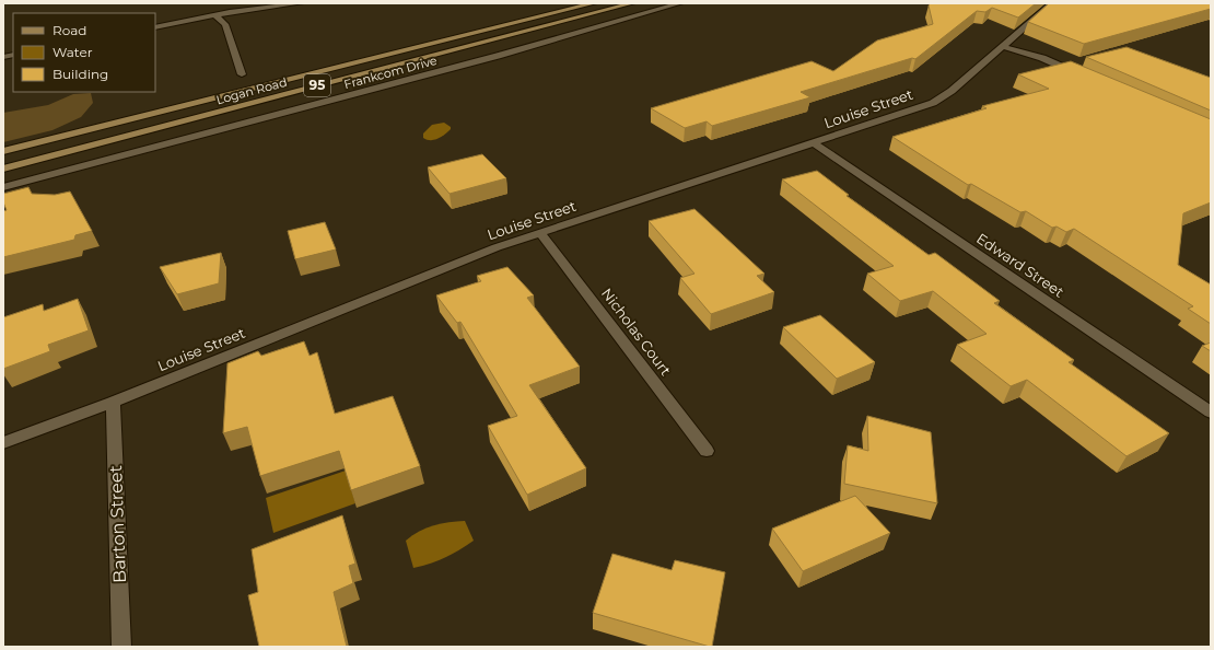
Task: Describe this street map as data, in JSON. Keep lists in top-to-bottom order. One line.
{"streets":{"main road":["95","Logan Road"],"street":["Frankcom Drive","Louise Street","Edward Street","Nicholas Court","Barton Street"]},"crossings":[["Louise Street","Edward Street"],["Louise Street","Nicholas Court"],["Louise Street","Barton Street"]],"legend":["Road","Water","Building"]}
